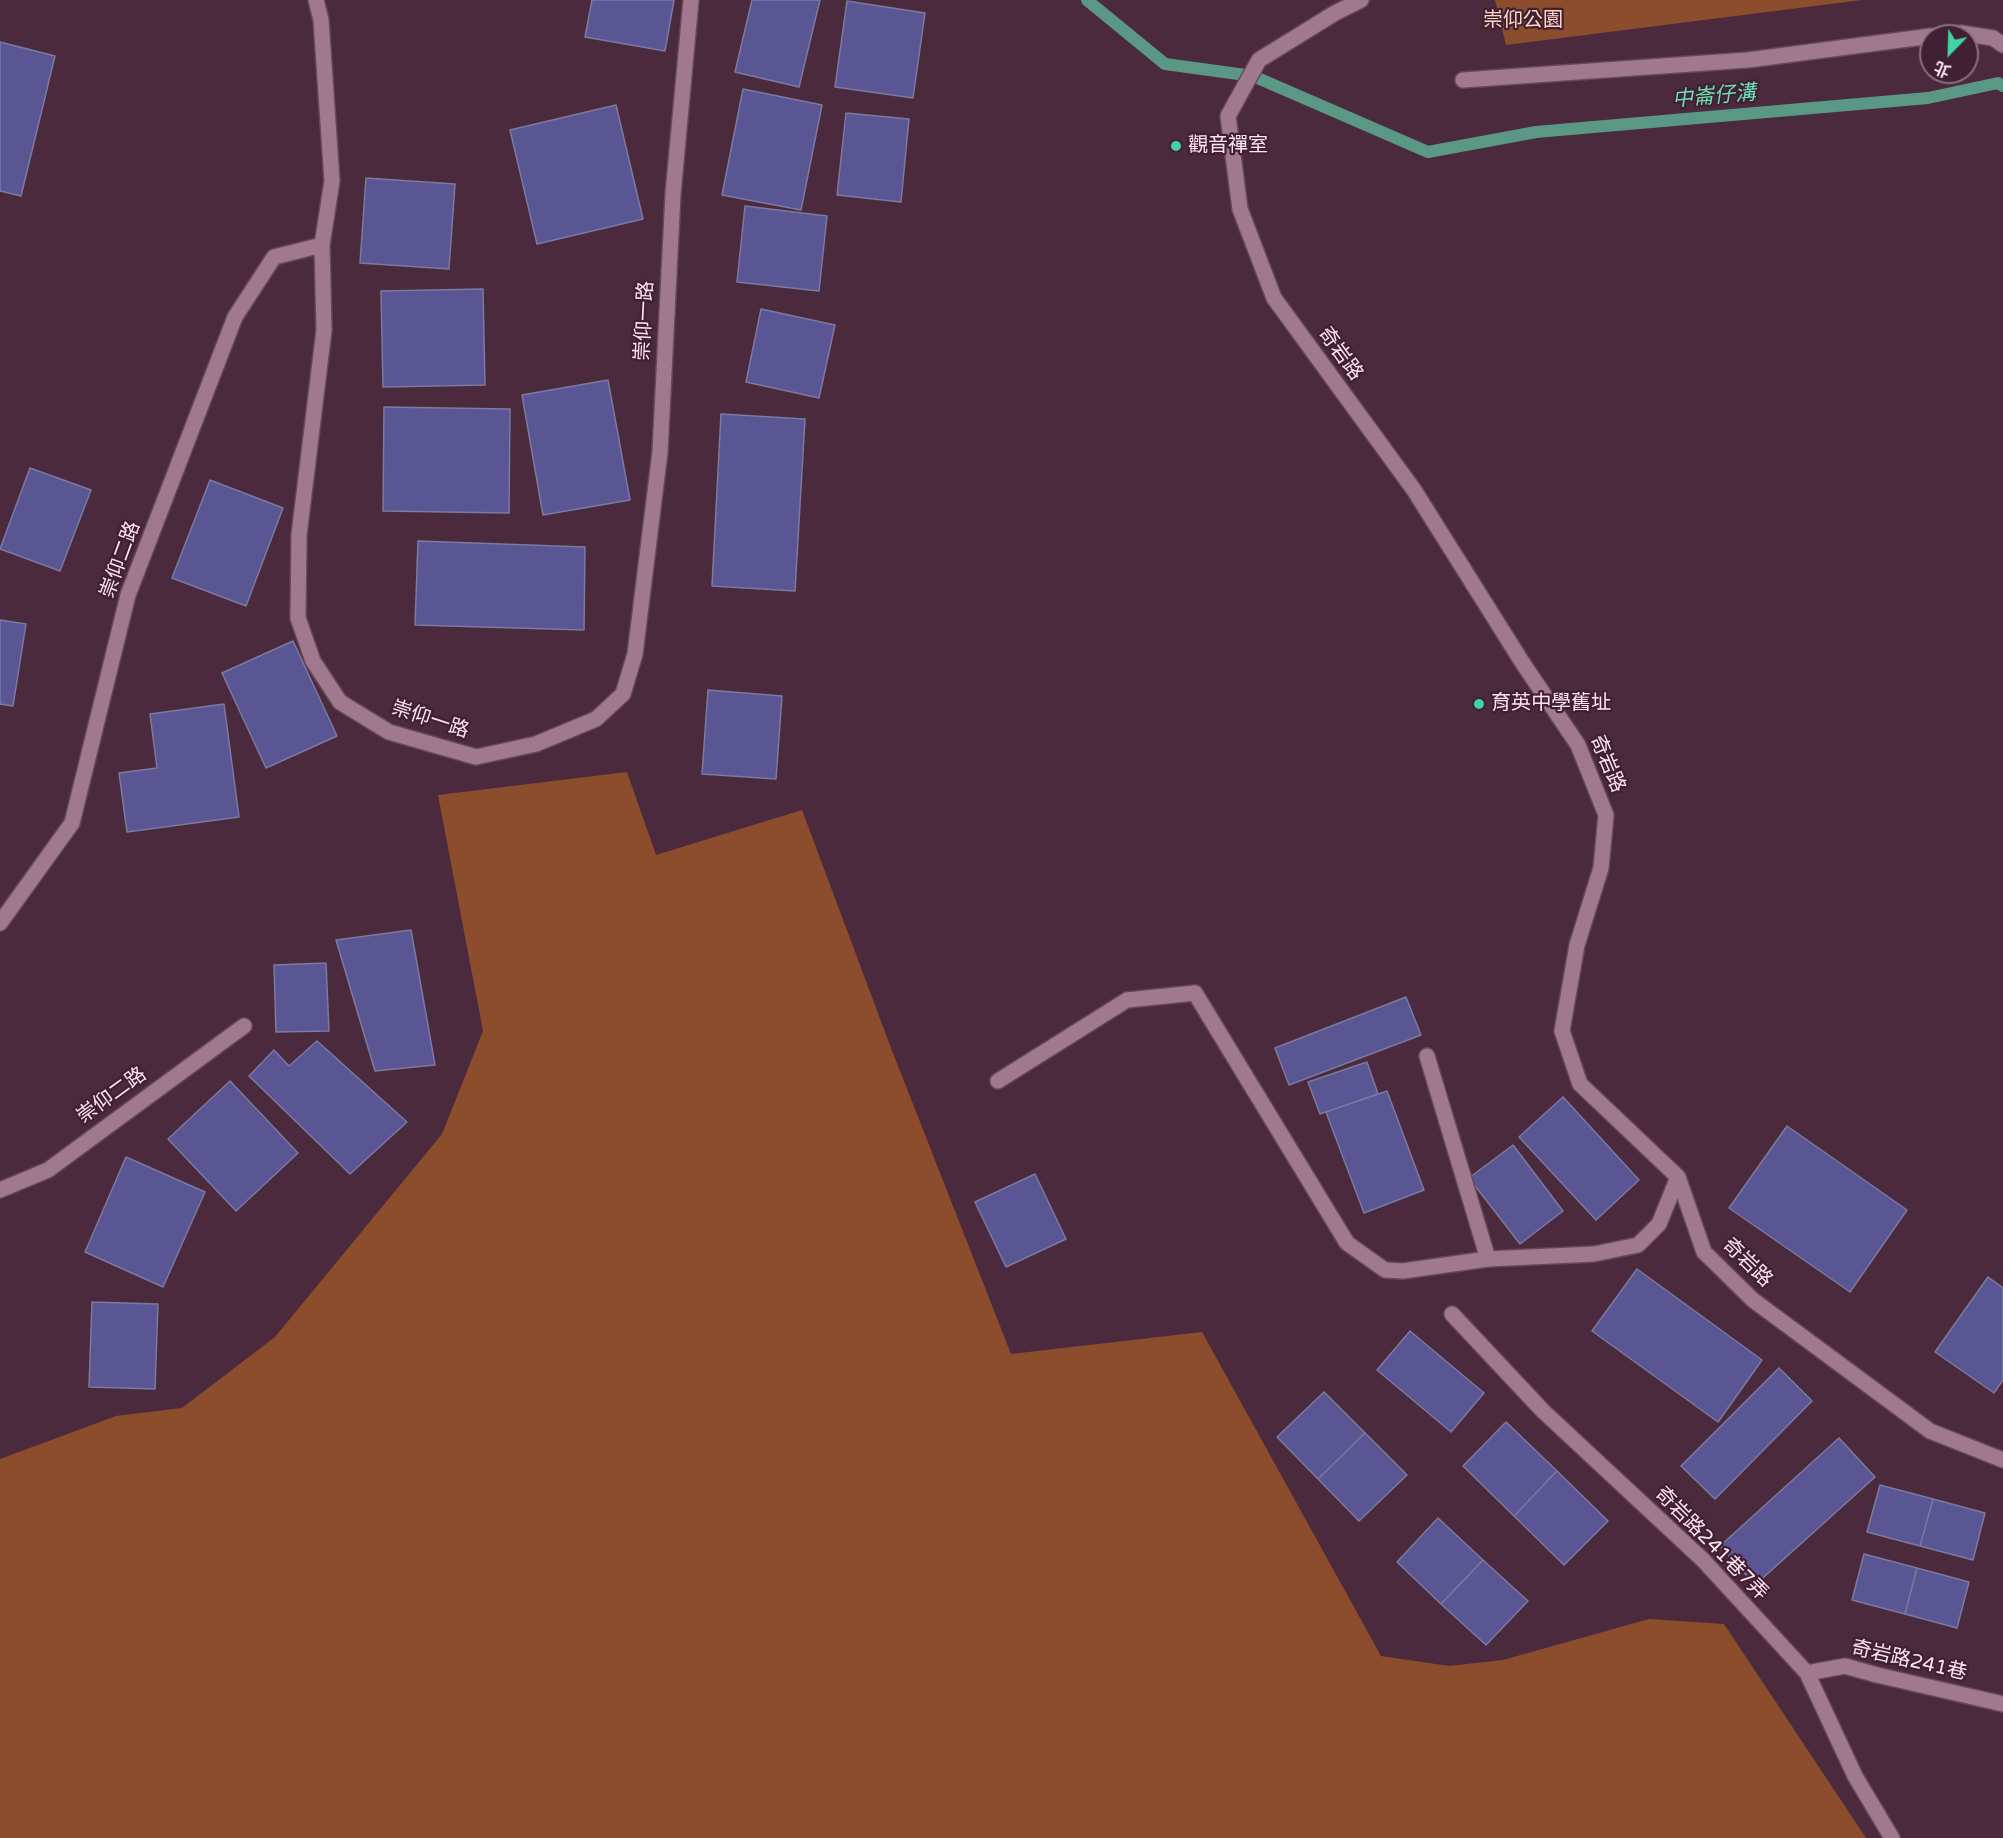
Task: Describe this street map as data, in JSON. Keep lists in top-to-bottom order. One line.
{"streets":{"street":["崇仰一路","奇岩路","崇仰二路","奇岩路241巷7弄","奇岩路241巷"]},"crossings":[["崇仰一路","崇仰二路"],["奇岩路241巷7弄","奇岩路241巷"]],"water":["中崙仔溝"],"parks":["崇仰公園"],"places":["觀音禪室","育英中學舊址"],"north":"bottom left"}
